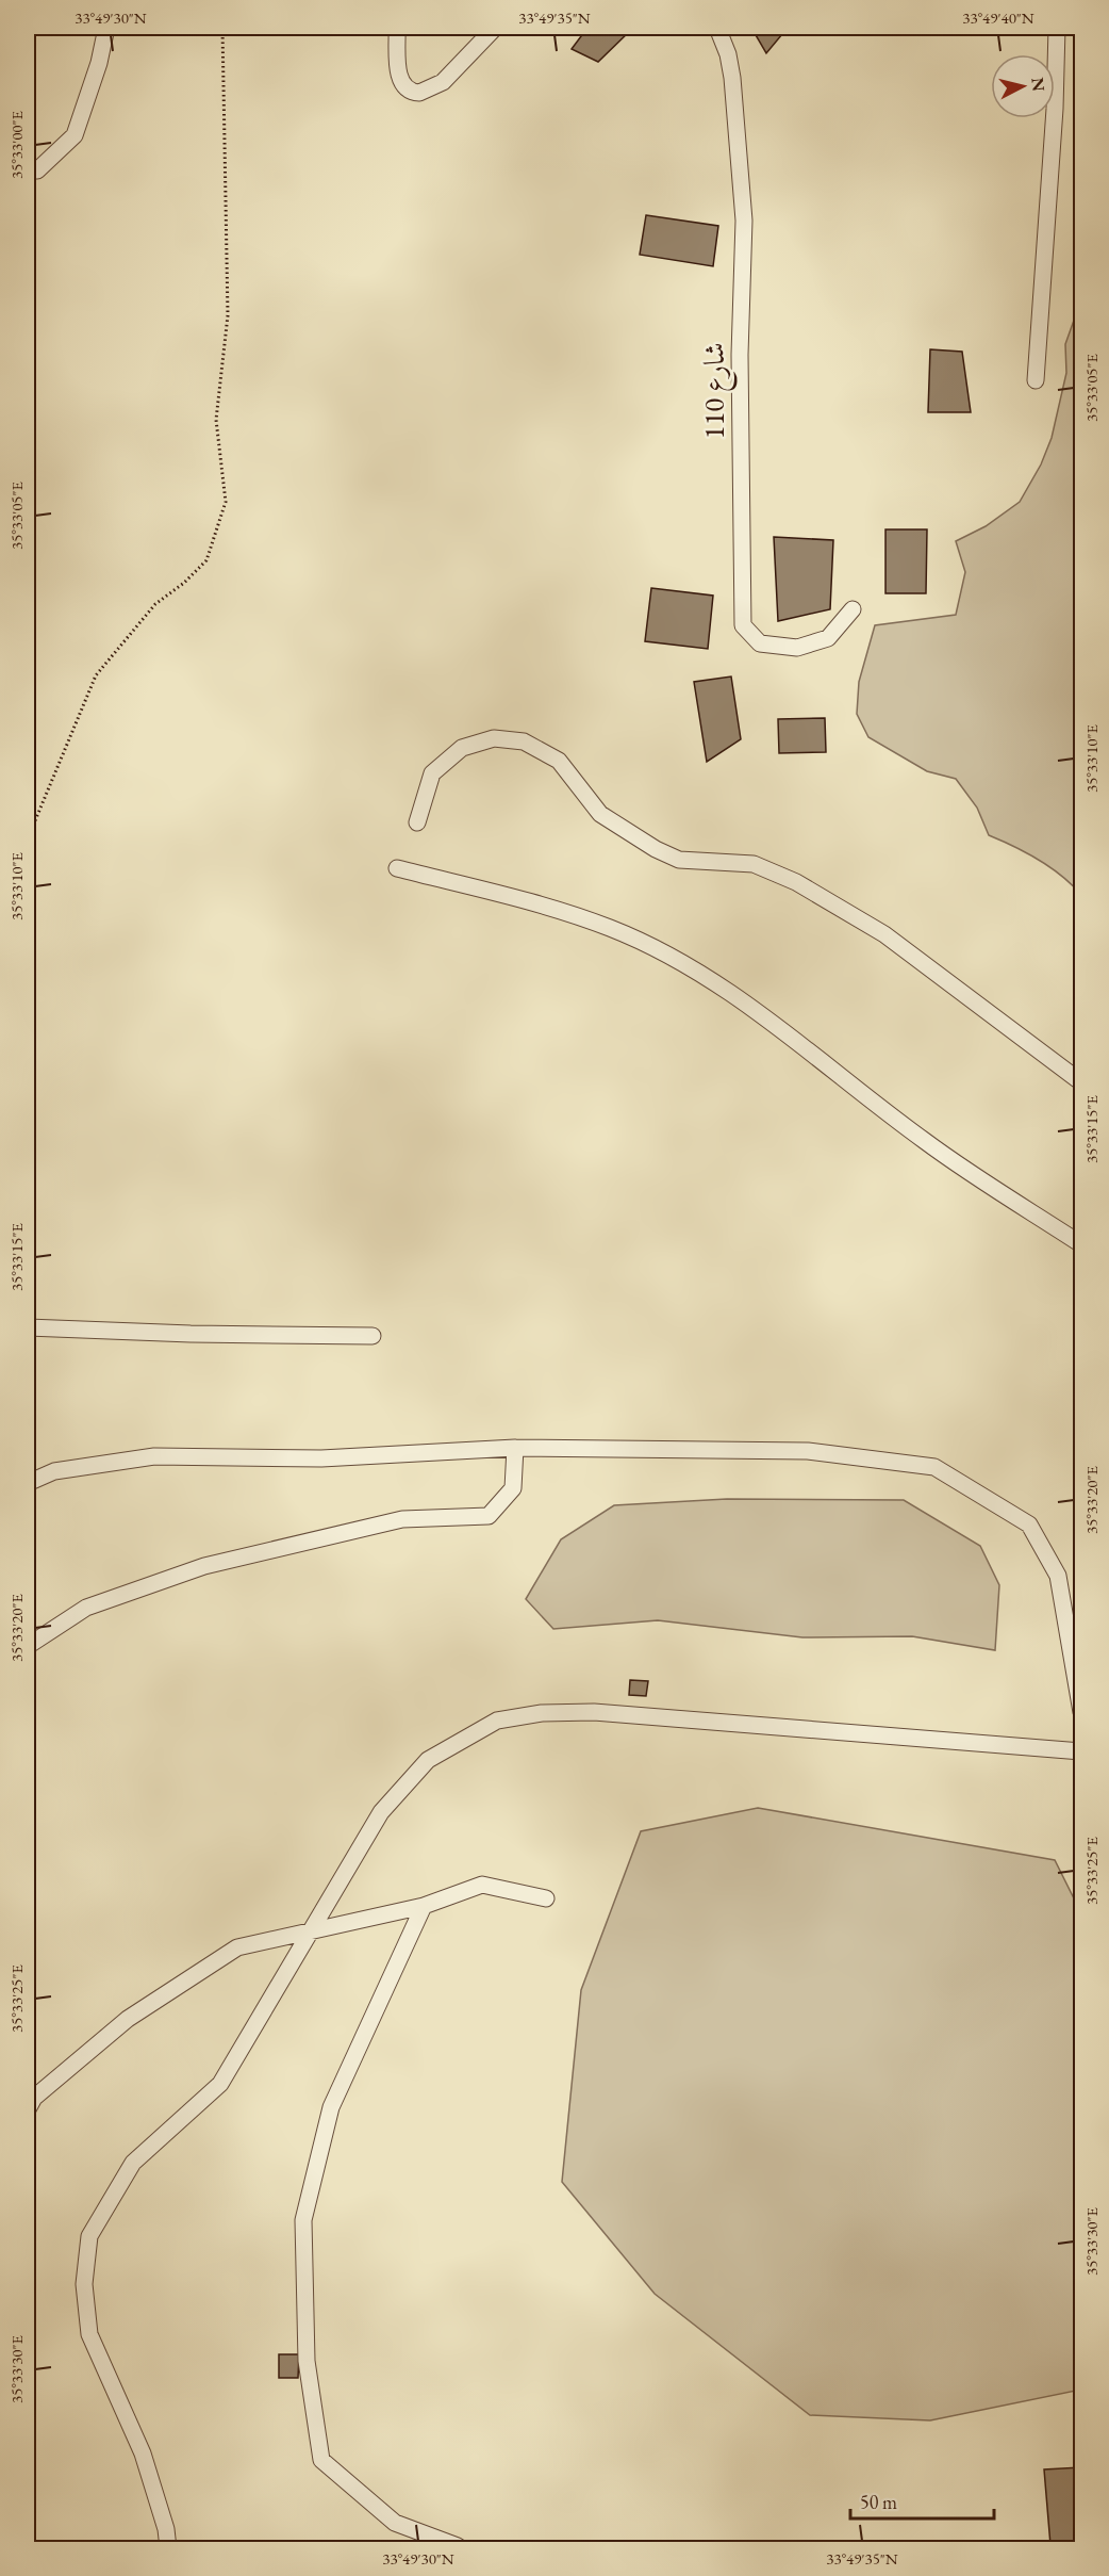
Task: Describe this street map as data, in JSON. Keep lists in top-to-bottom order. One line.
{"streets":{"street":["شارع 110"]},"scale_bar":"50 m","north":"right","coordinates":["33°49'30\"N","33°49'35\"N","33°49'40\"N","35°33'00\"E","35°33'05\"E","35°33'10\"E","35°33'15\"E","35°33'20\"E","35°33'25\"E","35°33'30\"E"]}
